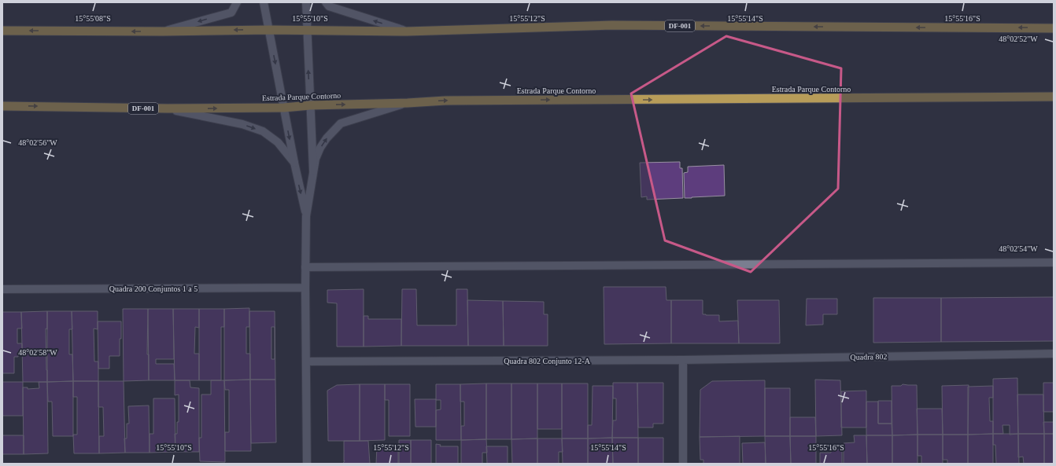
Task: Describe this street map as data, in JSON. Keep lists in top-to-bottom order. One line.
{"streets":{"highway":["DF-001","Estrada Parque Contorno"],"street":["Quadra 200 Conjuntos 1 a 5","Quadra 802","Quadra 802 Conjunto 12-A"]},"crossings":[["Quadra 802","Quadra 802 Conjunto 12-A"]],"coordinates":["15°55'08\"S","15°55'10\"S","15°55'12\"S","15°55'14\"S","15°55'16\"S","48°02'52\"W","48°02'56\"W","48°02'54\"W","48°02'58\"W"]}
